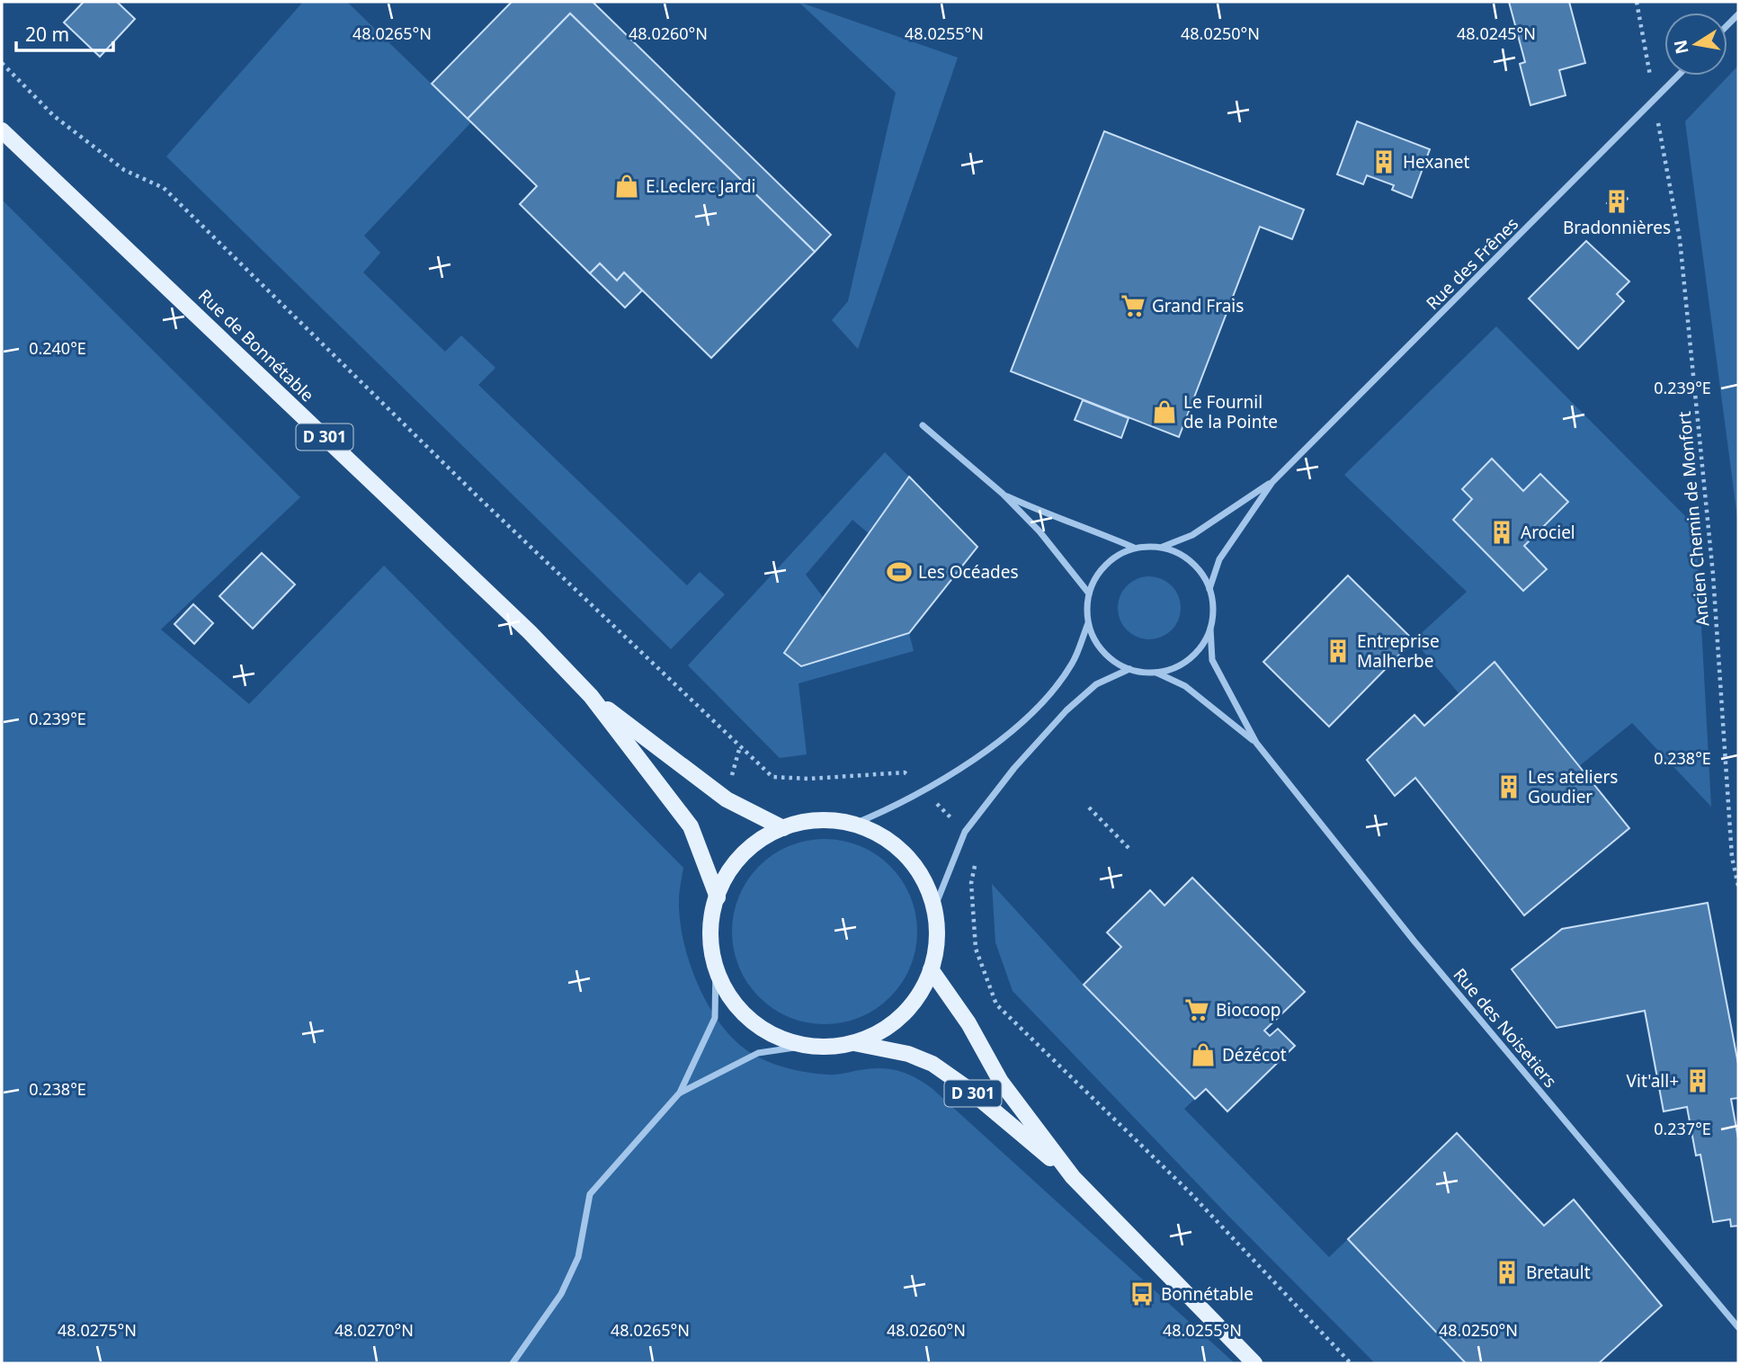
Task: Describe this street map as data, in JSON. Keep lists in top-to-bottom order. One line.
{"streets":{"main road":["Rue de Bonnétable","D 301"],"street":["Rue des Frênes","Rue des Noisetiers"],"path":["Ancien Chemin de Monfort"]},"crossings":[["Rue des Frênes","Ancien Chemin de Monfort"],["Rue des Frênes","Rue des Noisetiers"],["Rue de Bonnétable","D 301"]],"places":{"building":["Hexanet","Bradonnières","Arociel","Entreprise Malherbe","Les ateliers Goudier","Vit'all+","Bretault"],"shop":["E.Leclerc Jardi","Le Fournil de la Pointe","Dézécot"],"supermarket":["Grand Frais","Biocoop"],"sports":["Les Océades"],"bus stop":["Bonnétable"]},"scale_bar":"20 m","north":"left","coordinates":["48.0245°N","48.0265°N","48.0260°N","48.0255°N","48.0250°N","0.240°E","0.239°E","0.238°E","0.237°E","48.0275°N","48.0270°N"]}
